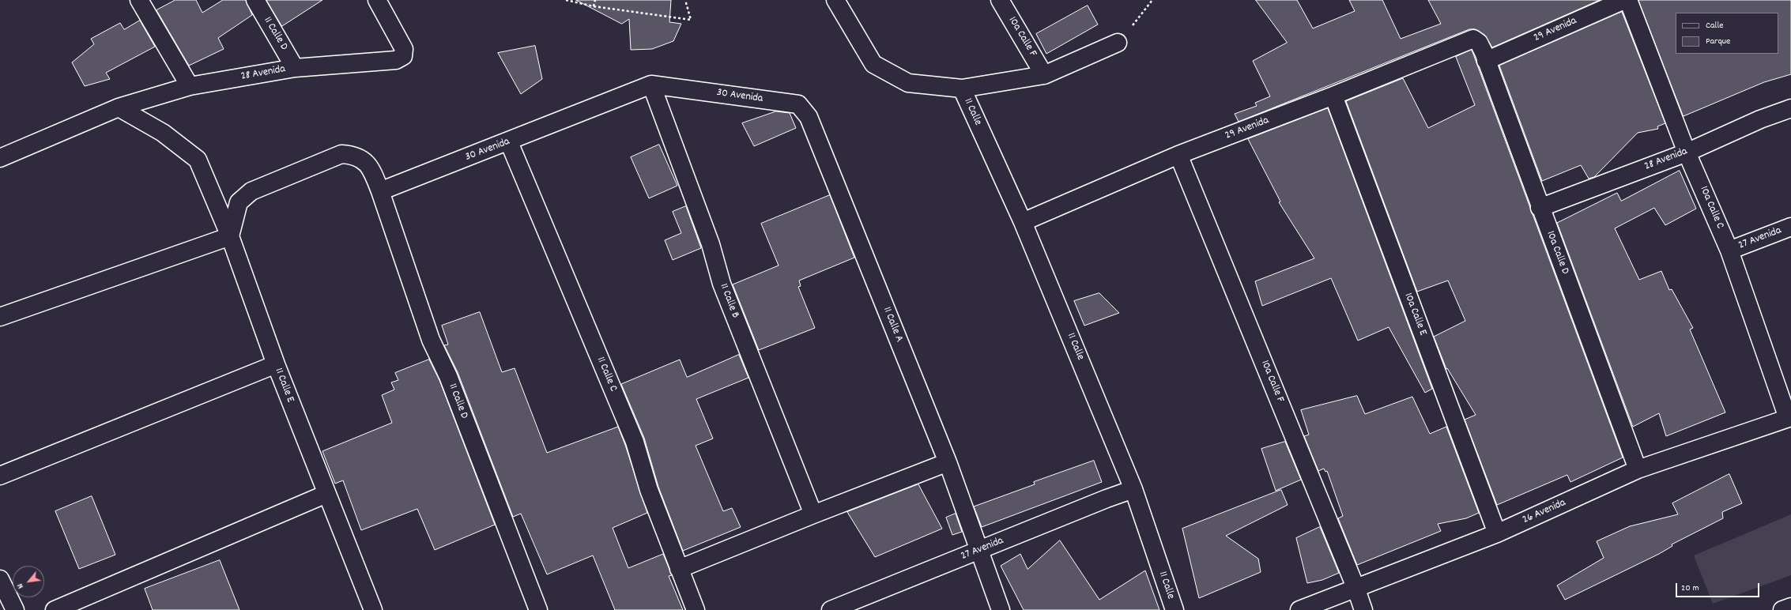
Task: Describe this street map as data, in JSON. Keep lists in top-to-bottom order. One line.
{"streets":{"street":["29 Avenida","11 Calle D","10a Calle F","28 Avenida","30 Avenida","11 Calle","10a Calle C","27 Avenida","10a Calle D","11 Calle B","10a Calle E","11 Calle A","11 Calle C","11 Calle E","26 Avenida"]},"crossings":[["29 Avenida","10a Calle F"],["29 Avenida","11 Calle"],["29 Avenida","10a Calle D"],["29 Avenida","10a Calle E"],["11 Calle D","28 Avenida"],["11 Calle D","30 Avenida"],["10a Calle F","26 Avenida"],["28 Avenida","10a Calle C"],["28 Avenida","10a Calle D"],["28 Avenida","11 Calle E"],["30 Avenida","11 Calle B"],["30 Avenida","11 Calle A"],["30 Avenida","11 Calle C"],["11 Calle","27 Avenida"],["10a Calle C","27 Avenida"],["10a Calle C","26 Avenida"],["27 Avenida","11 Calle A"],["10a Calle D","26 Avenida"],["10a Calle E","26 Avenida"]],"legend":["Calle","Parque"],"scale_bar":"20 m","north":"bottom left"}
